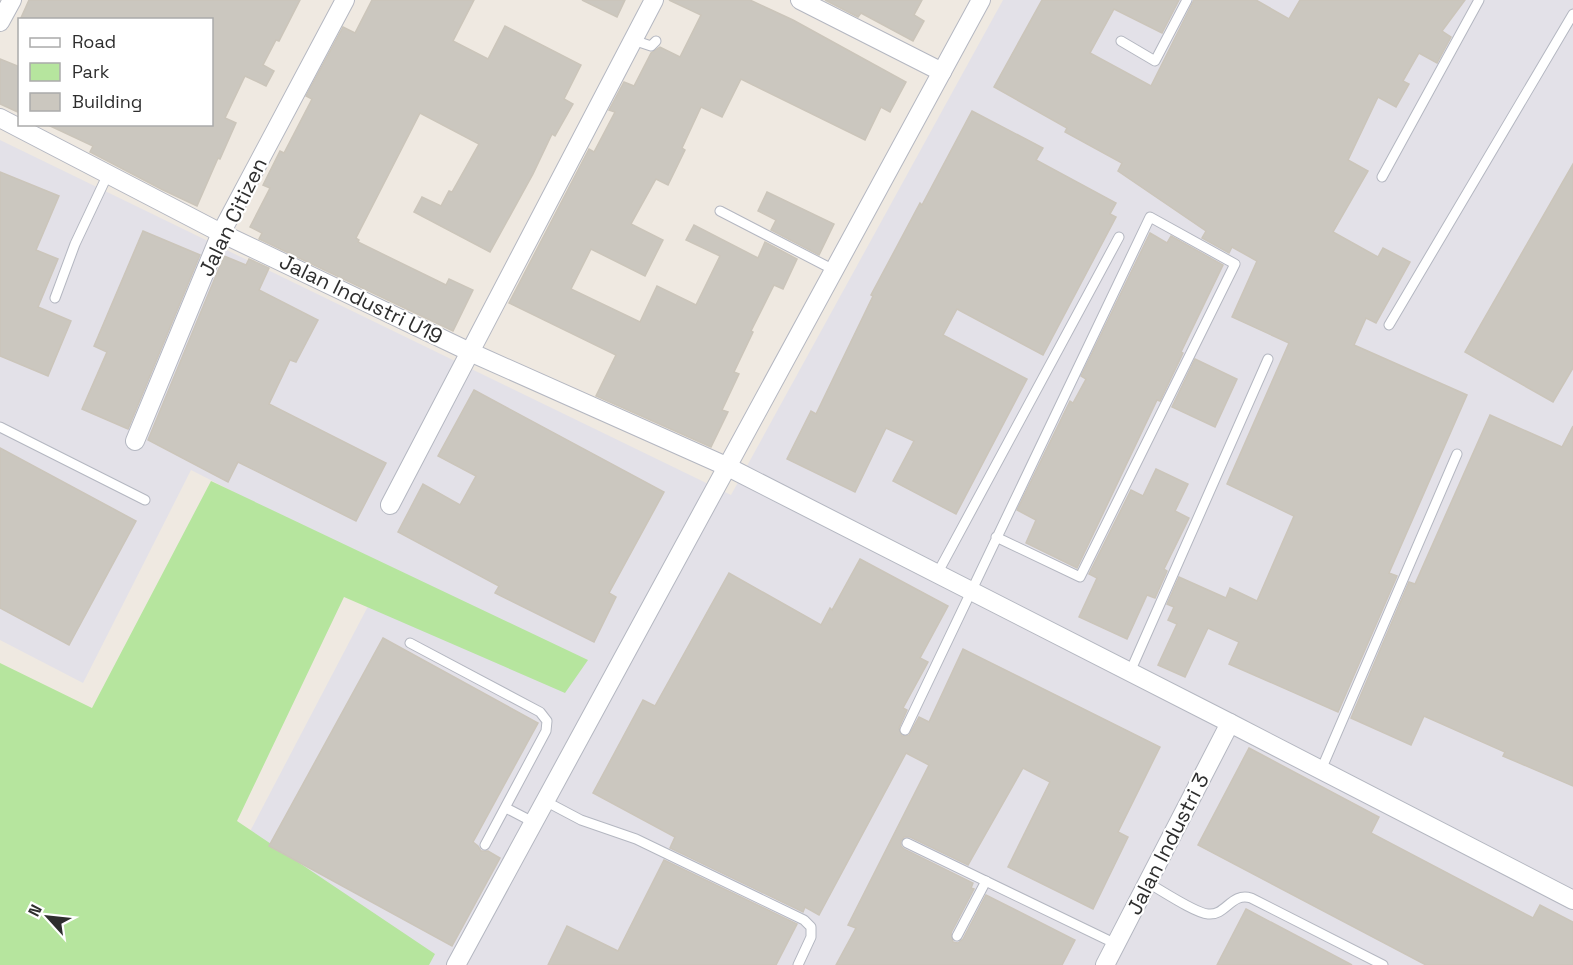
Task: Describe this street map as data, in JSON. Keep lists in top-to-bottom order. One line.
{"streets":{"street":["Jalan Citizen","Jalan Industri U19","Jalan Industri 3"]},"crossings":[["Jalan Citizen","Jalan Industri U19"],["Jalan Industri U19","Jalan Industri 3"]],"legend":["Road","Park","Building"],"north":"top left"}
